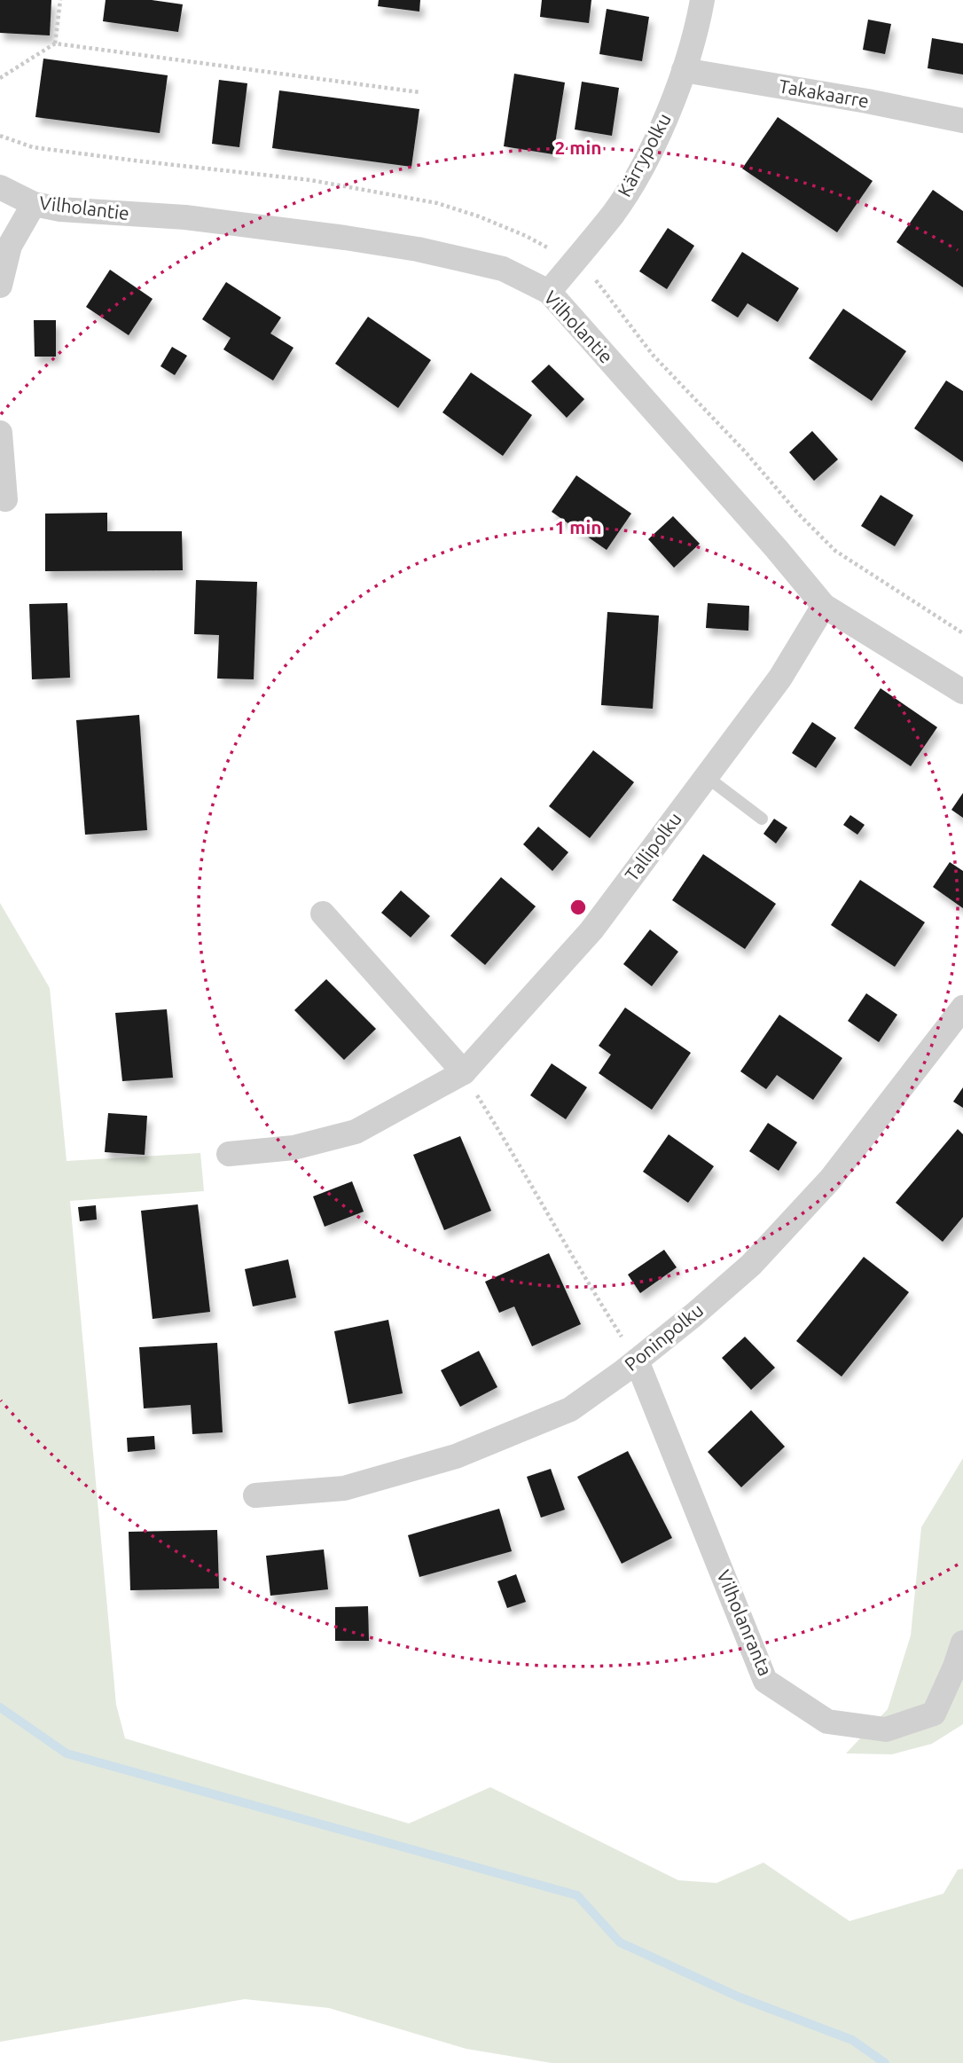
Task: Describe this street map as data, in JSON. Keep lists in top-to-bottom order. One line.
{"streets":{"street":["Takakaarre","Kärrypolku","Vilholantie","Tallipolku","Poninpolku","Vilholanranta"]},"crossings":[["Takakaarre","Kärrypolku"],["Kärrypolku","Vilholantie"],["Vilholantie","Tallipolku"],["Poninpolku","Vilholanranta"]],"rings":["2 min","1 min"]}
